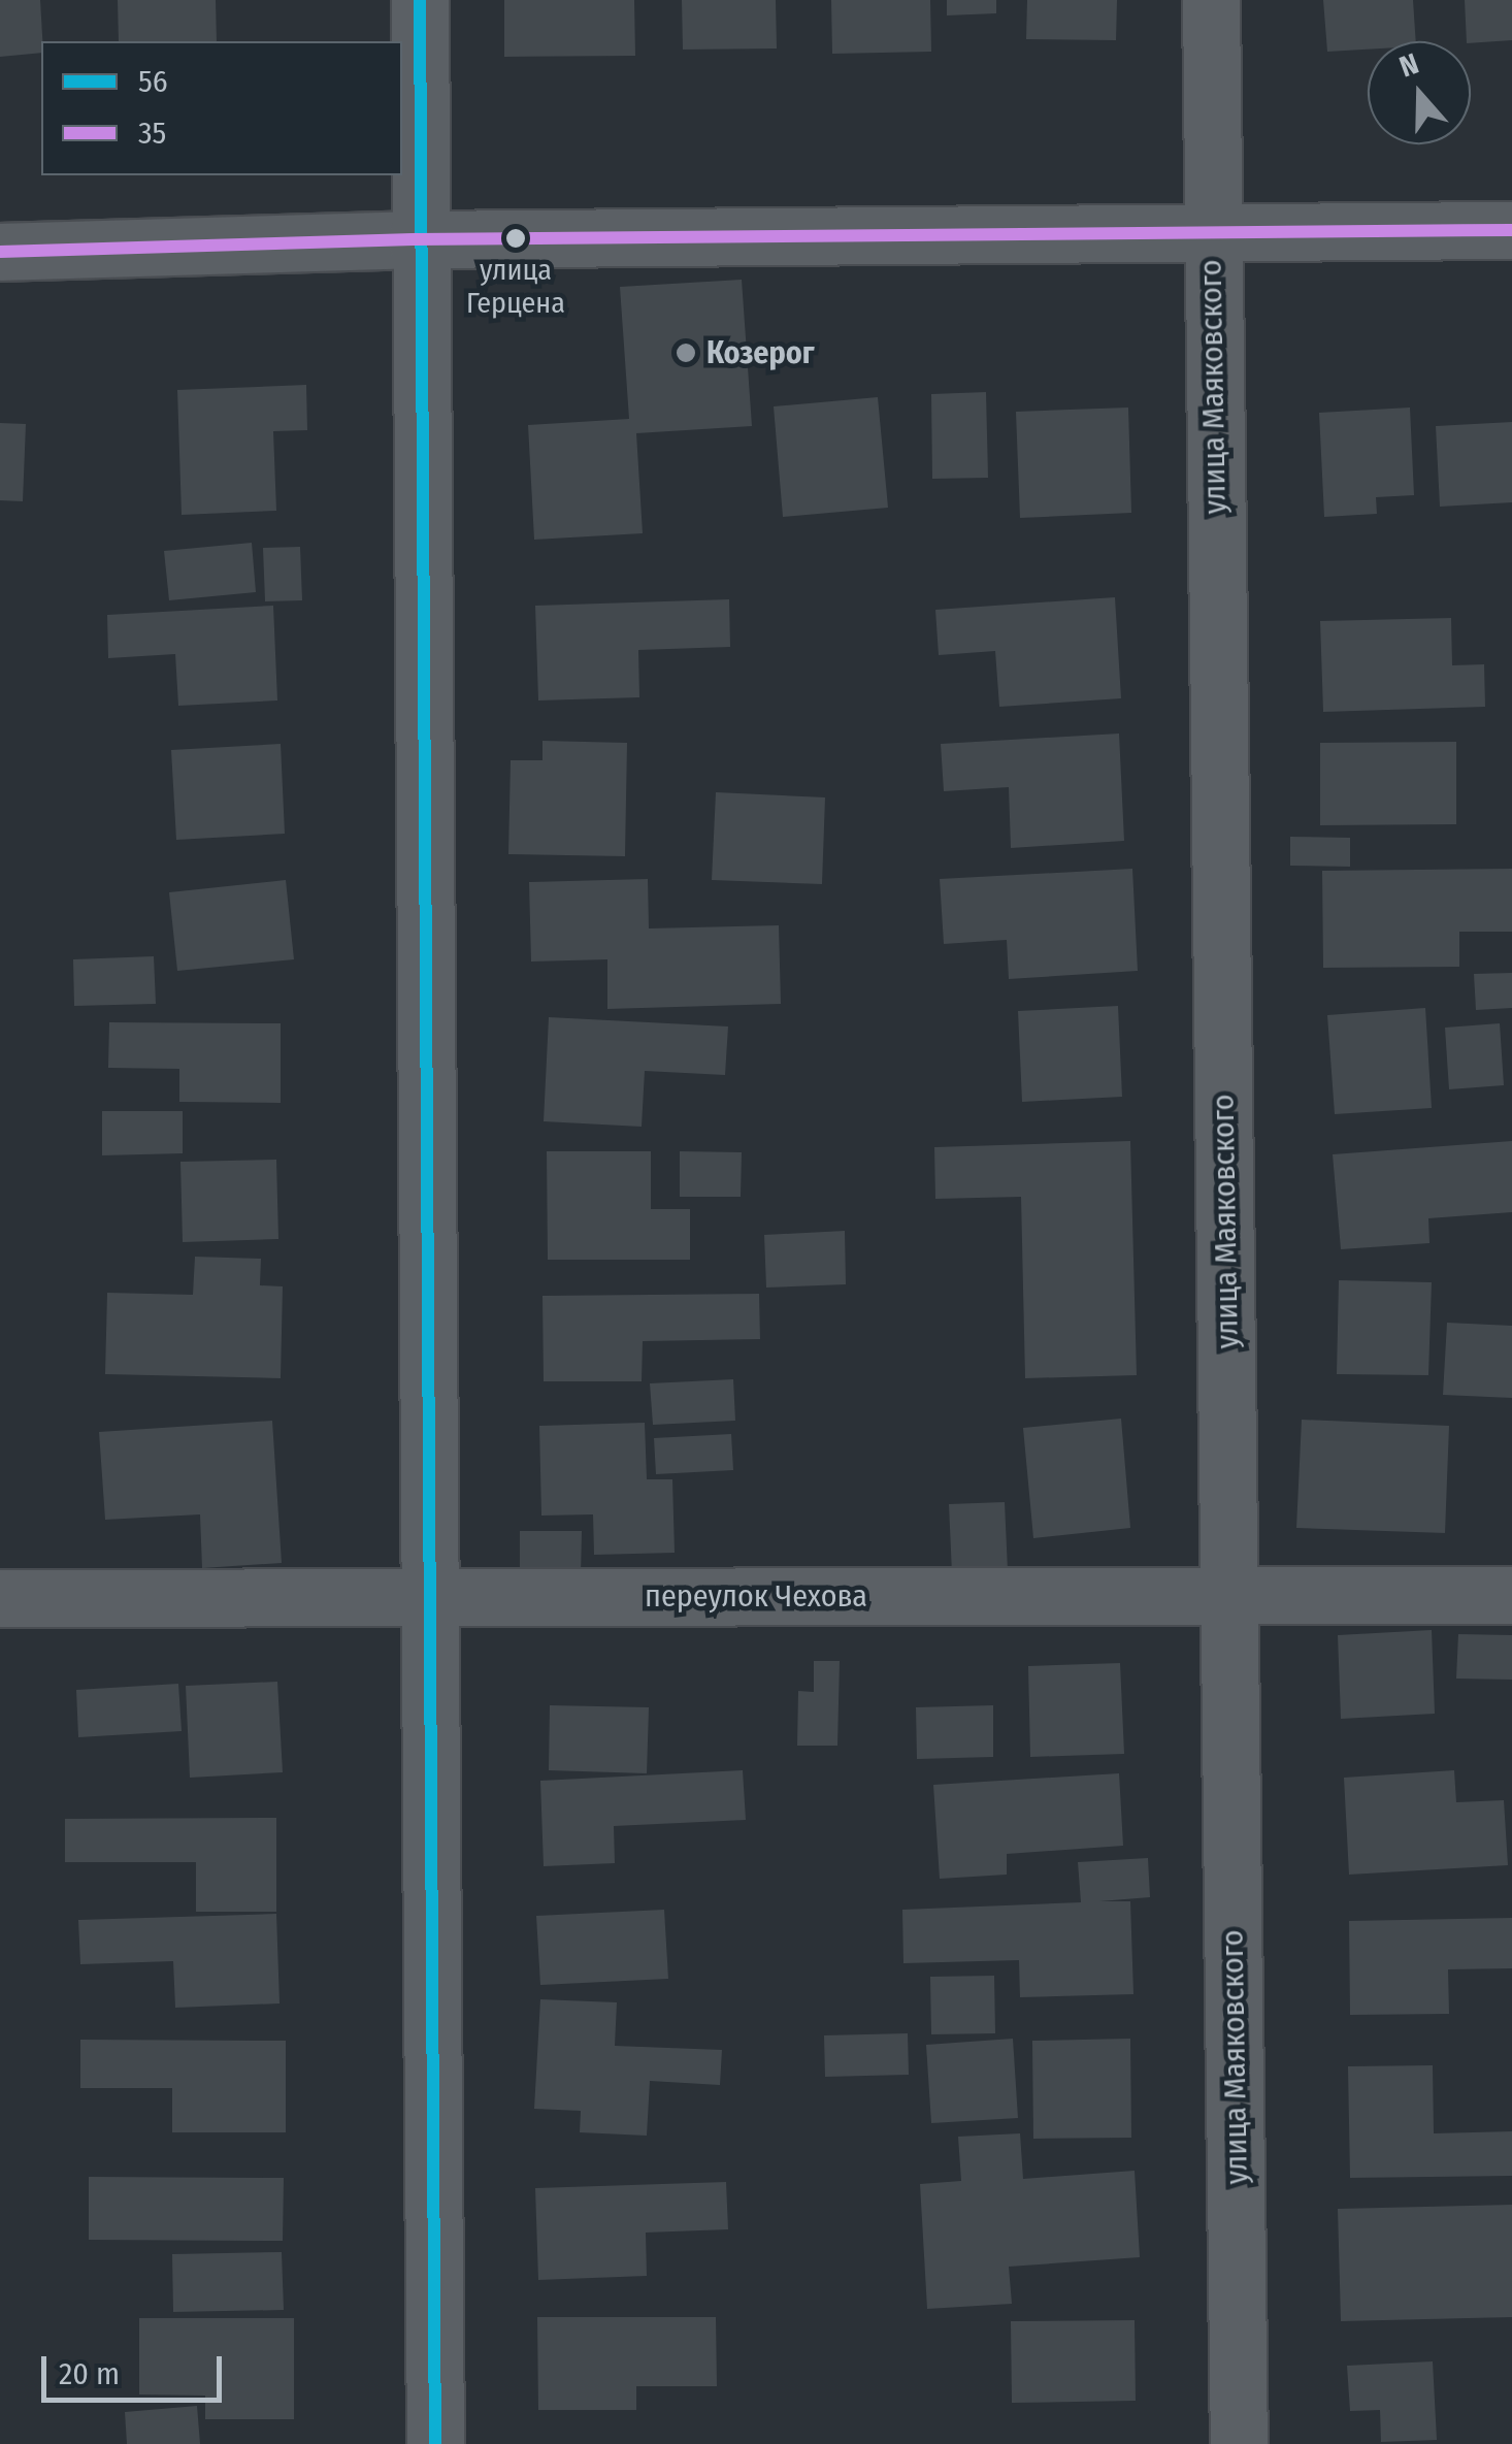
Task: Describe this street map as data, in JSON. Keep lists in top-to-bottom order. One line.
{"streets":{"street":["улица Маяковского","переулок Чехова"]},"crossings":[["улица Маяковского","переулок Чехова"]],"places":["улица Герцена","Козерог"],"lines":["transit line 56","transit line 35"],"legend":["56","35"],"scale_bar":"20 m","north":"top"}
